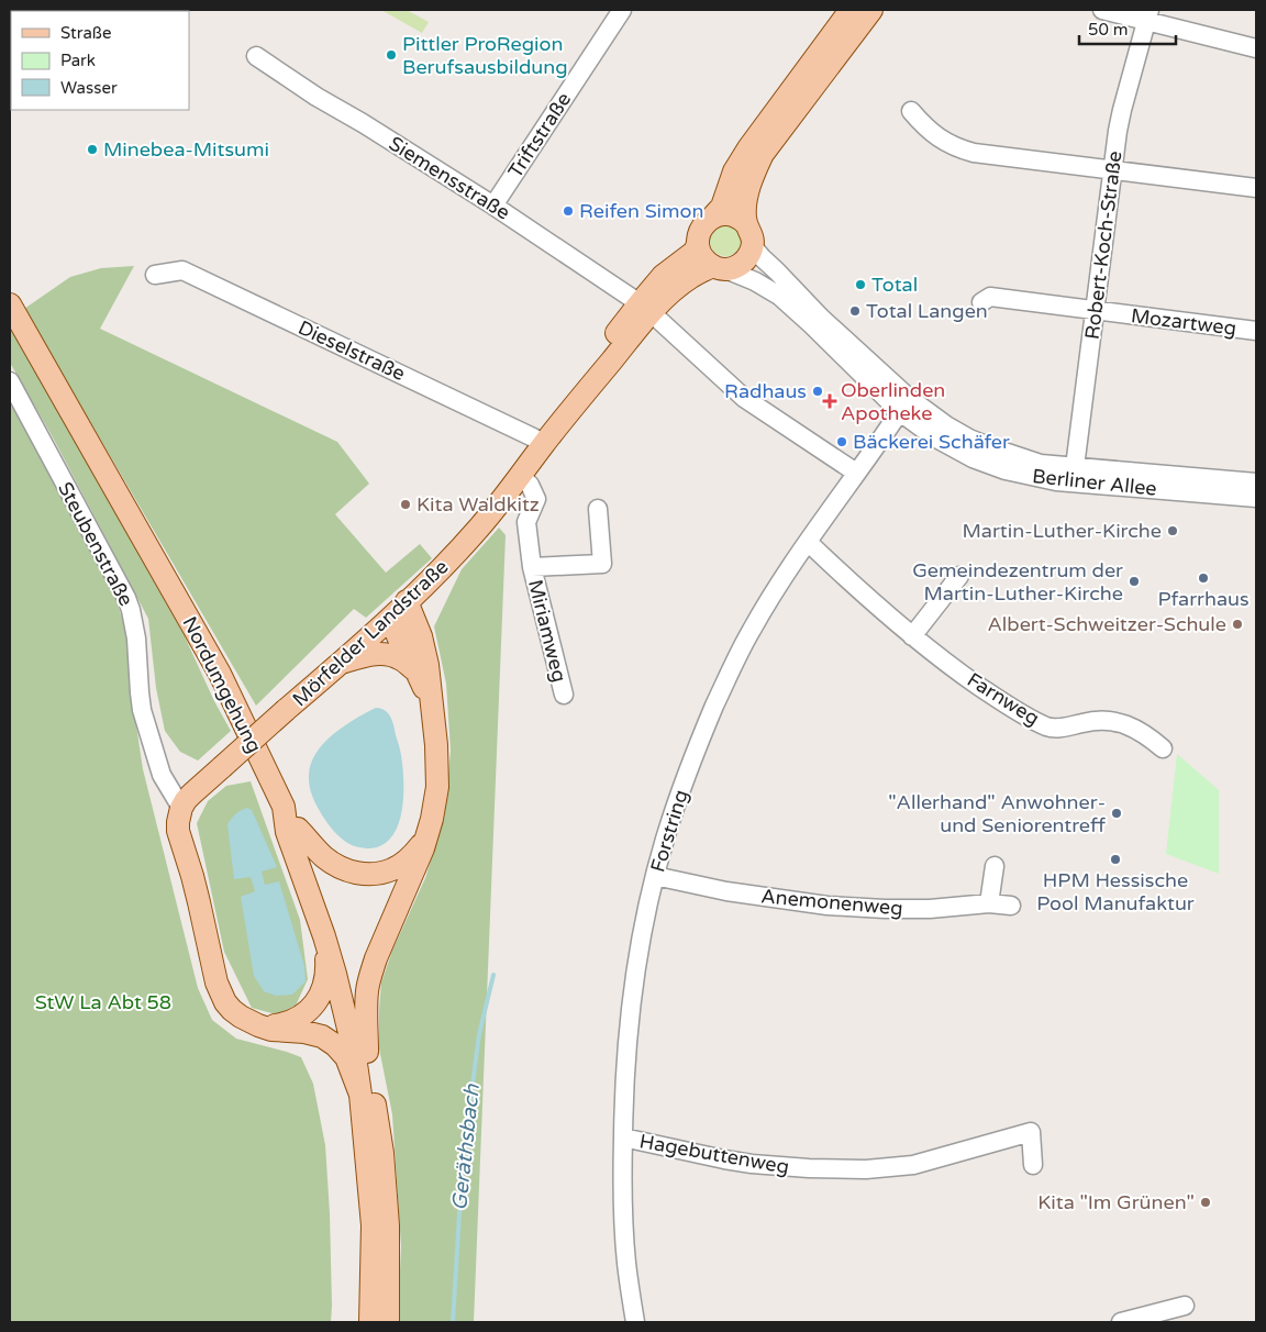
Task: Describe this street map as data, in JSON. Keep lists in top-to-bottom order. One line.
{"streets":{"main road":["Mörfelder Landstraße","Nordumgehung"],"street":["Triftstraße","Siemensstraße","Robert-Koch-Straße","Mozartweg","Dieselstraße","Berliner Allee","Steubenstraße","Miriamweg","Farnweg","Forstring","Anemonenweg","Hagebuttenweg"]},"crossings":[["Triftstraße","Siemensstraße"],["Siemensstraße","Mörfelder Landstraße"],["Siemensstraße","Forstring"],["Robert-Koch-Straße","Mozartweg"],["Robert-Koch-Straße","Berliner Allee"],["Dieselstraße","Mörfelder Landstraße"],["Berliner Allee","Mörfelder Landstraße"],["Berliner Allee","Forstring"],["Steubenstraße","Mörfelder Landstraße"],["Miriamweg","Mörfelder Landstraße"],["Farnweg","Forstring"],["Forstring","Anemonenweg"],["Forstring","Hagebuttenweg"]],"water":["Geräthsbach"],"parks":["StW La Abt 58"],"places":{"other":["Pittler ProRegion Berufsausbildung","Minebea-Mitsumi","Reifen Simon","Total","Total Langen","Radhaus","Bäckerei Schäfer","Kita Waldkitz","Martin-Luther-Kirche","Pfarrhaus","Gemeindezentrum der Martin-Luther-Kirche","Albert-Schweitzer-Schule","\"Allerhand\" Anwohner- und Seniorentreff","HPM Hessische Pool Manufaktur","Kita \"Im Grünen\""],"health":["Oberlinden Apotheke"]},"legend":["Straße","Park","Wasser"],"scale_bar":"50 m"}
